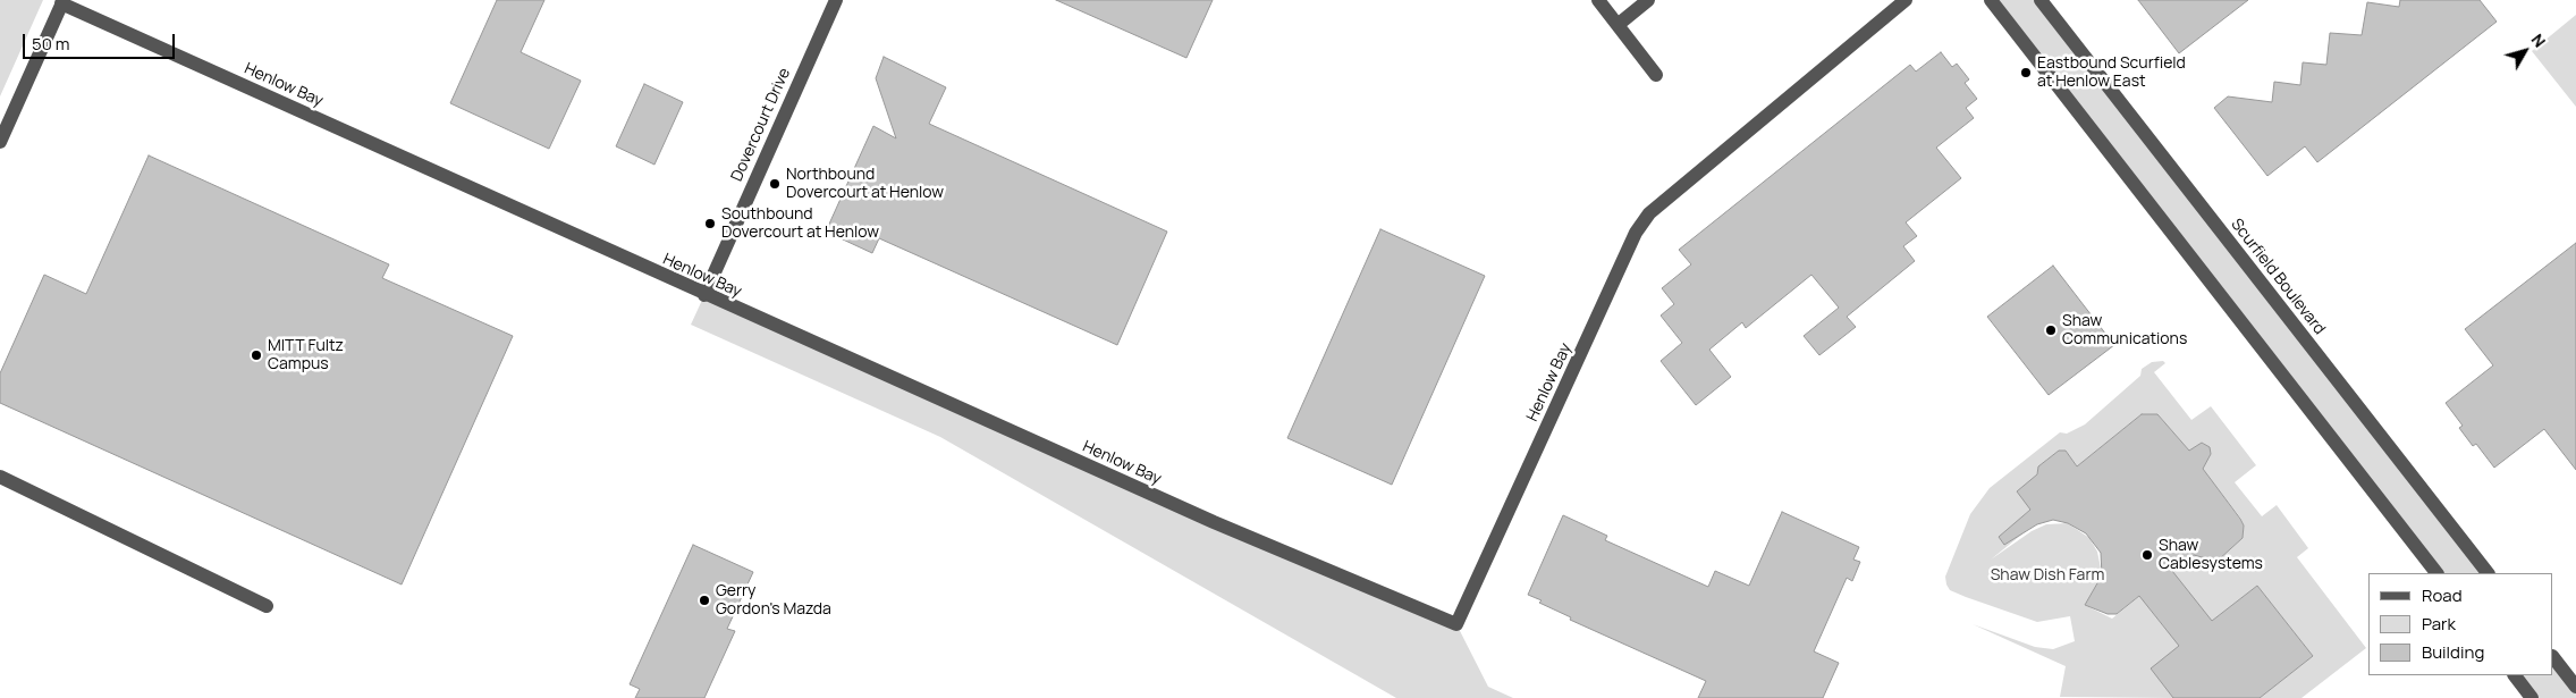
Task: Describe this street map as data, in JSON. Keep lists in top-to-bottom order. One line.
{"streets":{"street":["Henlow Bay","Dovercourt Drive","Scurfield Boulevard"]},"crossings":[["Henlow Bay","Dovercourt Drive"]],"parks":["Shaw Dish Farm"],"places":["Eastbound Scurfield at Henlow East","Northbound Dovercourt at Henlow","Southbound Dovercourt at Henlow","Shaw Communications","MITT Fultz Campus","Shaw Cablesystems","Gerry Gordon's Mazda"],"legend":["Road","Park","Building"],"scale_bar":"50 m","north":"top right"}
